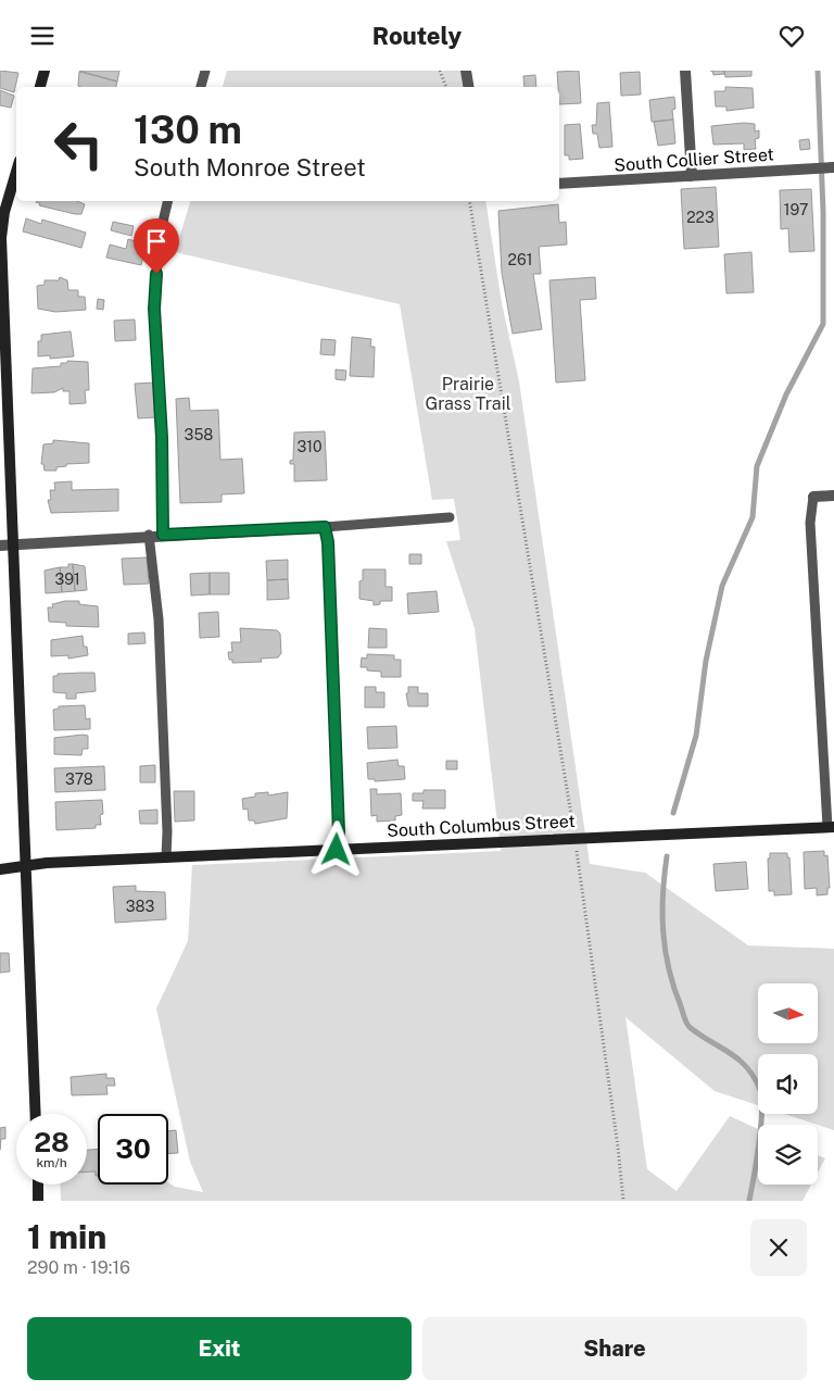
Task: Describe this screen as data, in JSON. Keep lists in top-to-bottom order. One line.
{"streets":{"street":["South Collier Street","South Columbus Street"]},"parks":["Prairie Grass Trail"],"house_numbers":["197","223","261","358","310","391","378","383"],"north":"right","page":{"header":"Routely","turn":["130 m","South Monroe Street"],"speed":"28 km/h","limit":"30","heading":["1 min","290 m · 19:16"],"buttons":["Exit","Share"]}}
